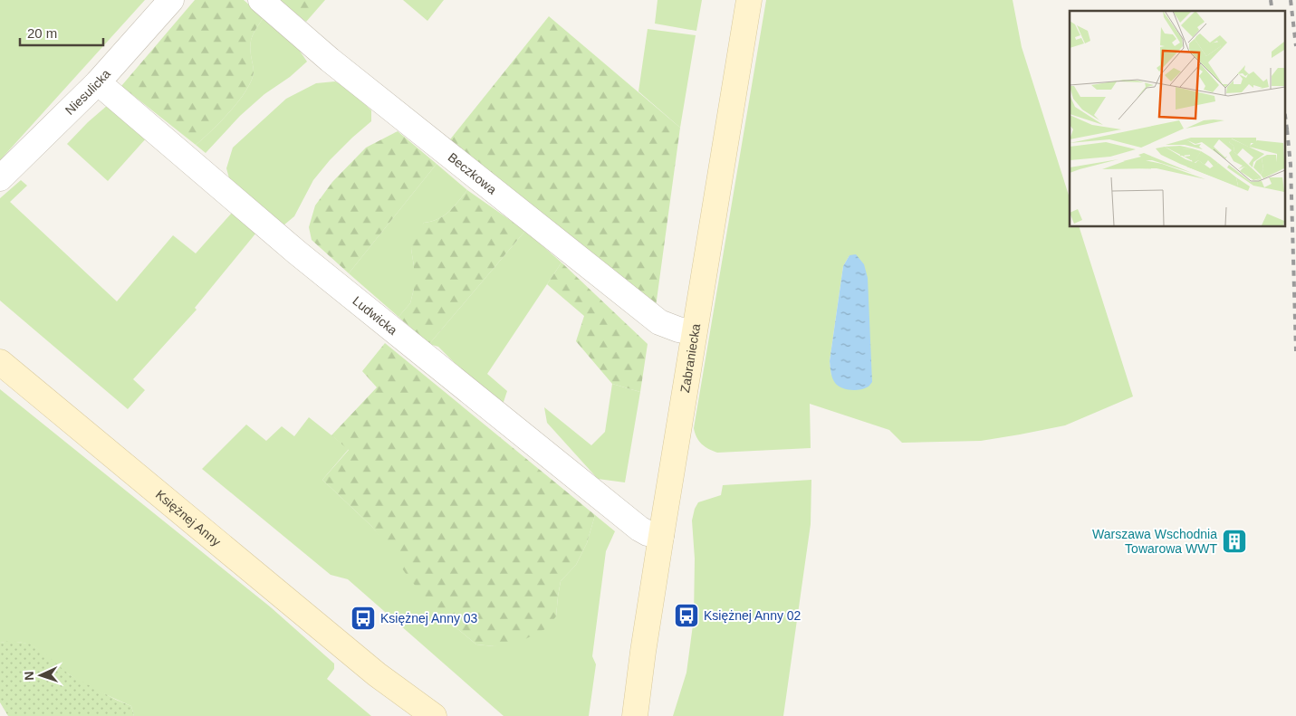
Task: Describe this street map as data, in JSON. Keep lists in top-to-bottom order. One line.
{"streets":{"main road":["Zabraniecka","Księżnej Anny"],"street":["Niesulicka","Beczkowa","Ludwicka"]},"crossings":[["Niesulicka","Ludwicka"],["Beczkowa","Zabraniecka"],["Ludwicka","Zabraniecka"]],"places":{"building":["Warszawa Wschodnia Towarowa WWT"],"bus stop":["Księżnej Anny 02","Księżnej Anny 03"]},"scale_bar":"20 m","north":"left"}
